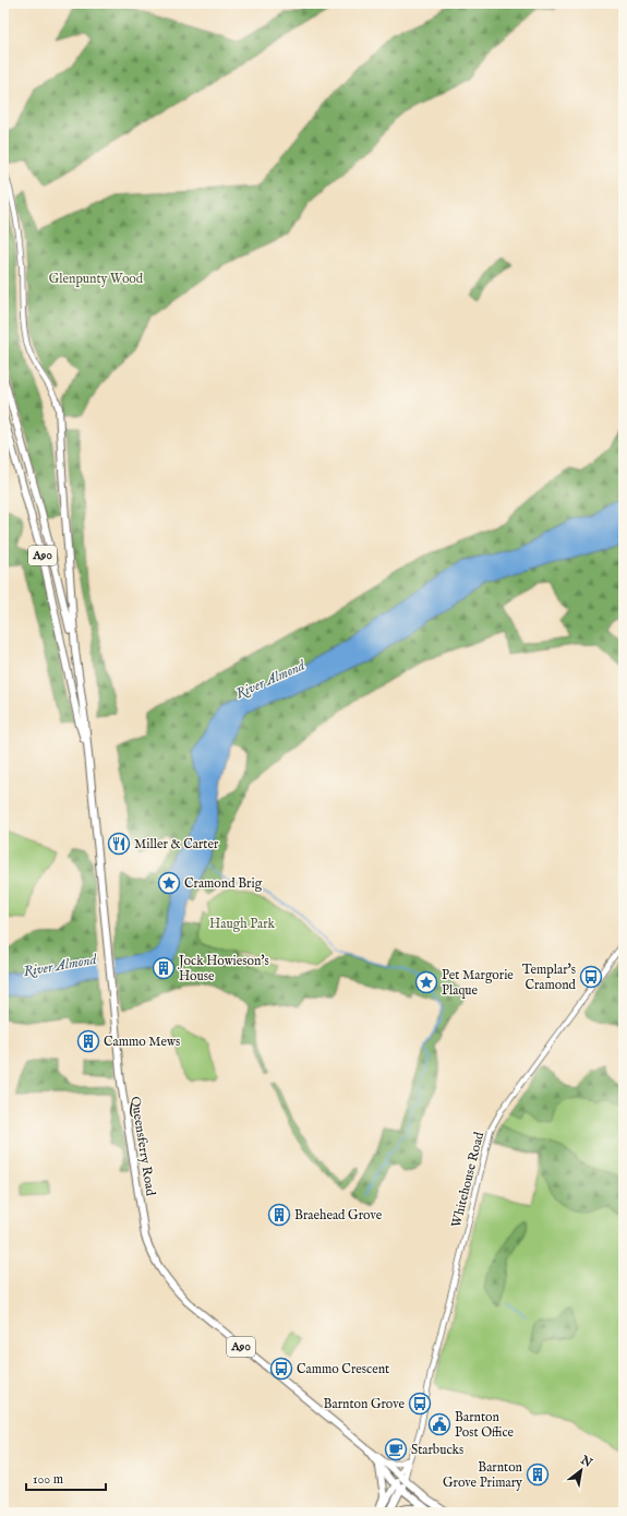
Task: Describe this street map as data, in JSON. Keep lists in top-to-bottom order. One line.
{"streets":{"main road":["A90","Queensferry Road"],"street":["Whitehouse Road"]},"crossings":[["A90","Queensferry Road"],["Queensferry Road","Whitehouse Road"]],"water":["River Almond"],"parks":["Glenpunty Wood","Haugh Park"],"places":{"restaurant":["Miller & Carter"],"place":["Cramond Brig","Pet Margorie Plaque"],"building":["Jock Howieson's House","Cammo Mews","Braehead Grove","Barnton Grove Primary"],"bus stop":["Templar's Cramond","Cammo Crescent","Barnton Grove"],"public building":["Barnton Post Office"],"cafe":["Starbucks"]},"scale_bar":"100 m","north":"top right"}
